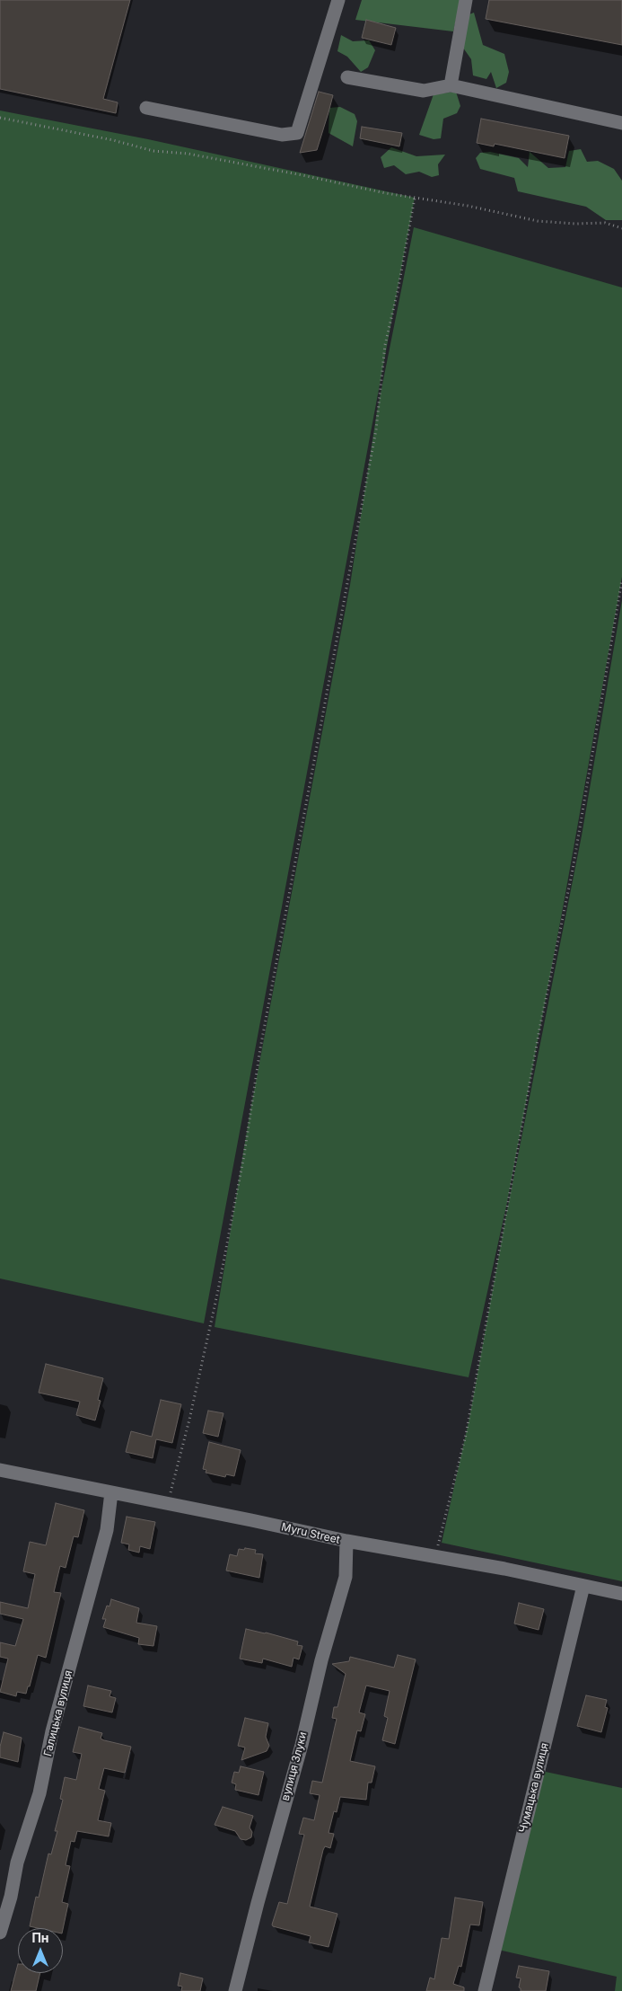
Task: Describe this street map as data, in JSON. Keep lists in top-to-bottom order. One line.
{"streets":{"street":["Myru Street","Галицька вулиця","вулиця Злуки","Чумацька вулиця"]},"crossings":[["Myru Street","Галицька вулиця"],["Myru Street","вулиця Злуки"],["Myru Street","Чумацька вулиця"]],"north":"top"}
